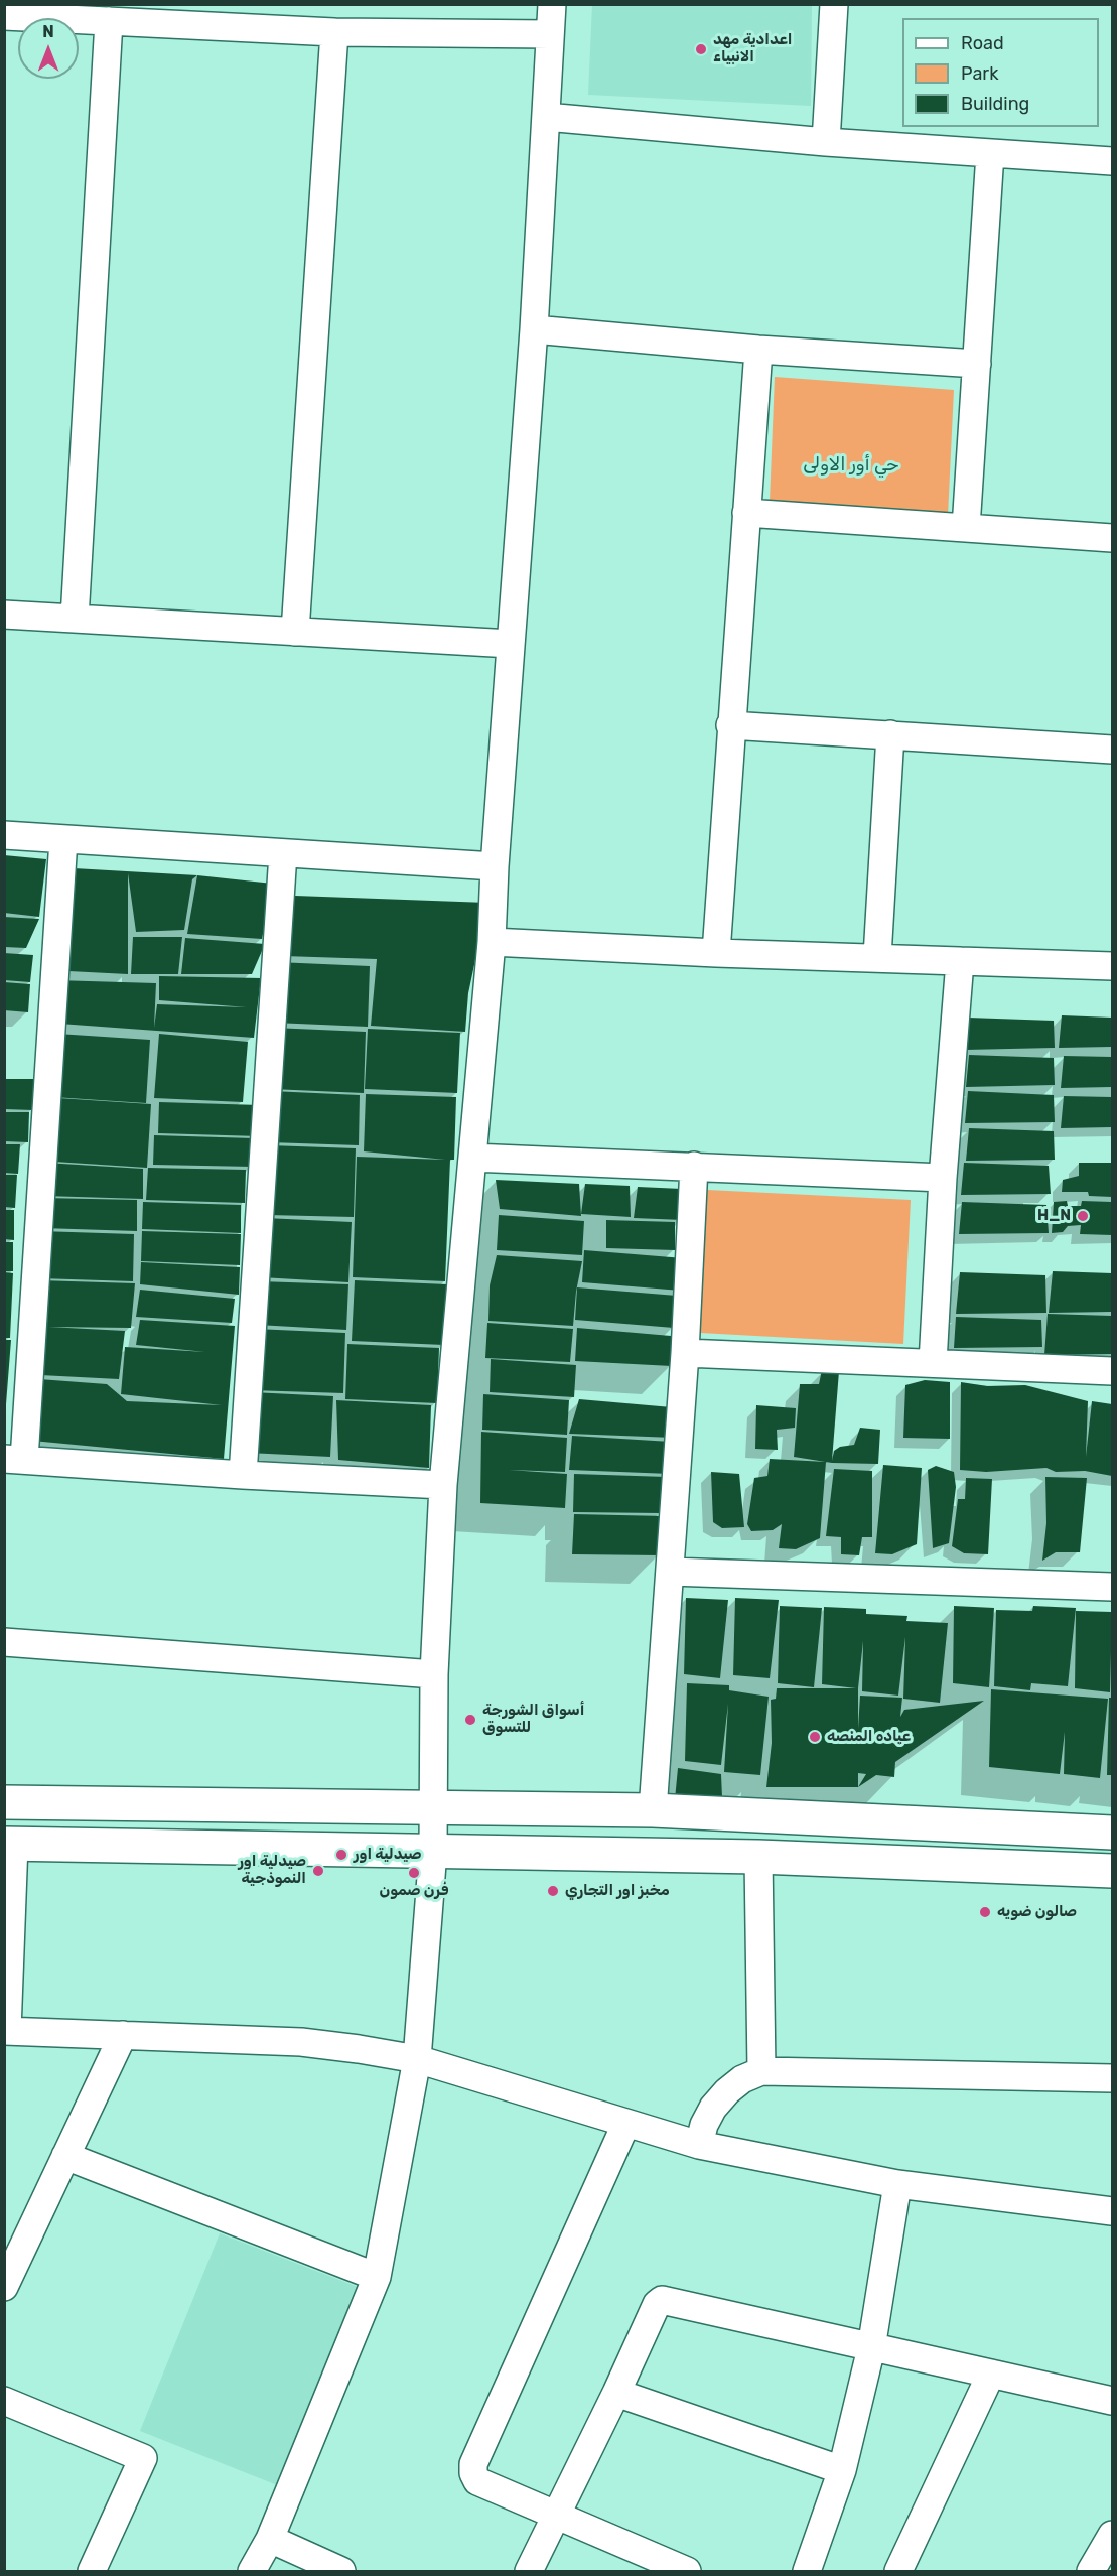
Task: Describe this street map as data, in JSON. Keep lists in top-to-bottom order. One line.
{"districts":["حي أور الاولى"],"places":["اعدادية مهد الانبياء","H_N","أسواق الشورجة للتسوق","عياده المنصه","صيدلية اور","صيدلية اور النموذجية","فرن صمون","مخبز اور التجاري","صالون ضويه"],"legend":["Road","Park","Building"],"north":"top"}
